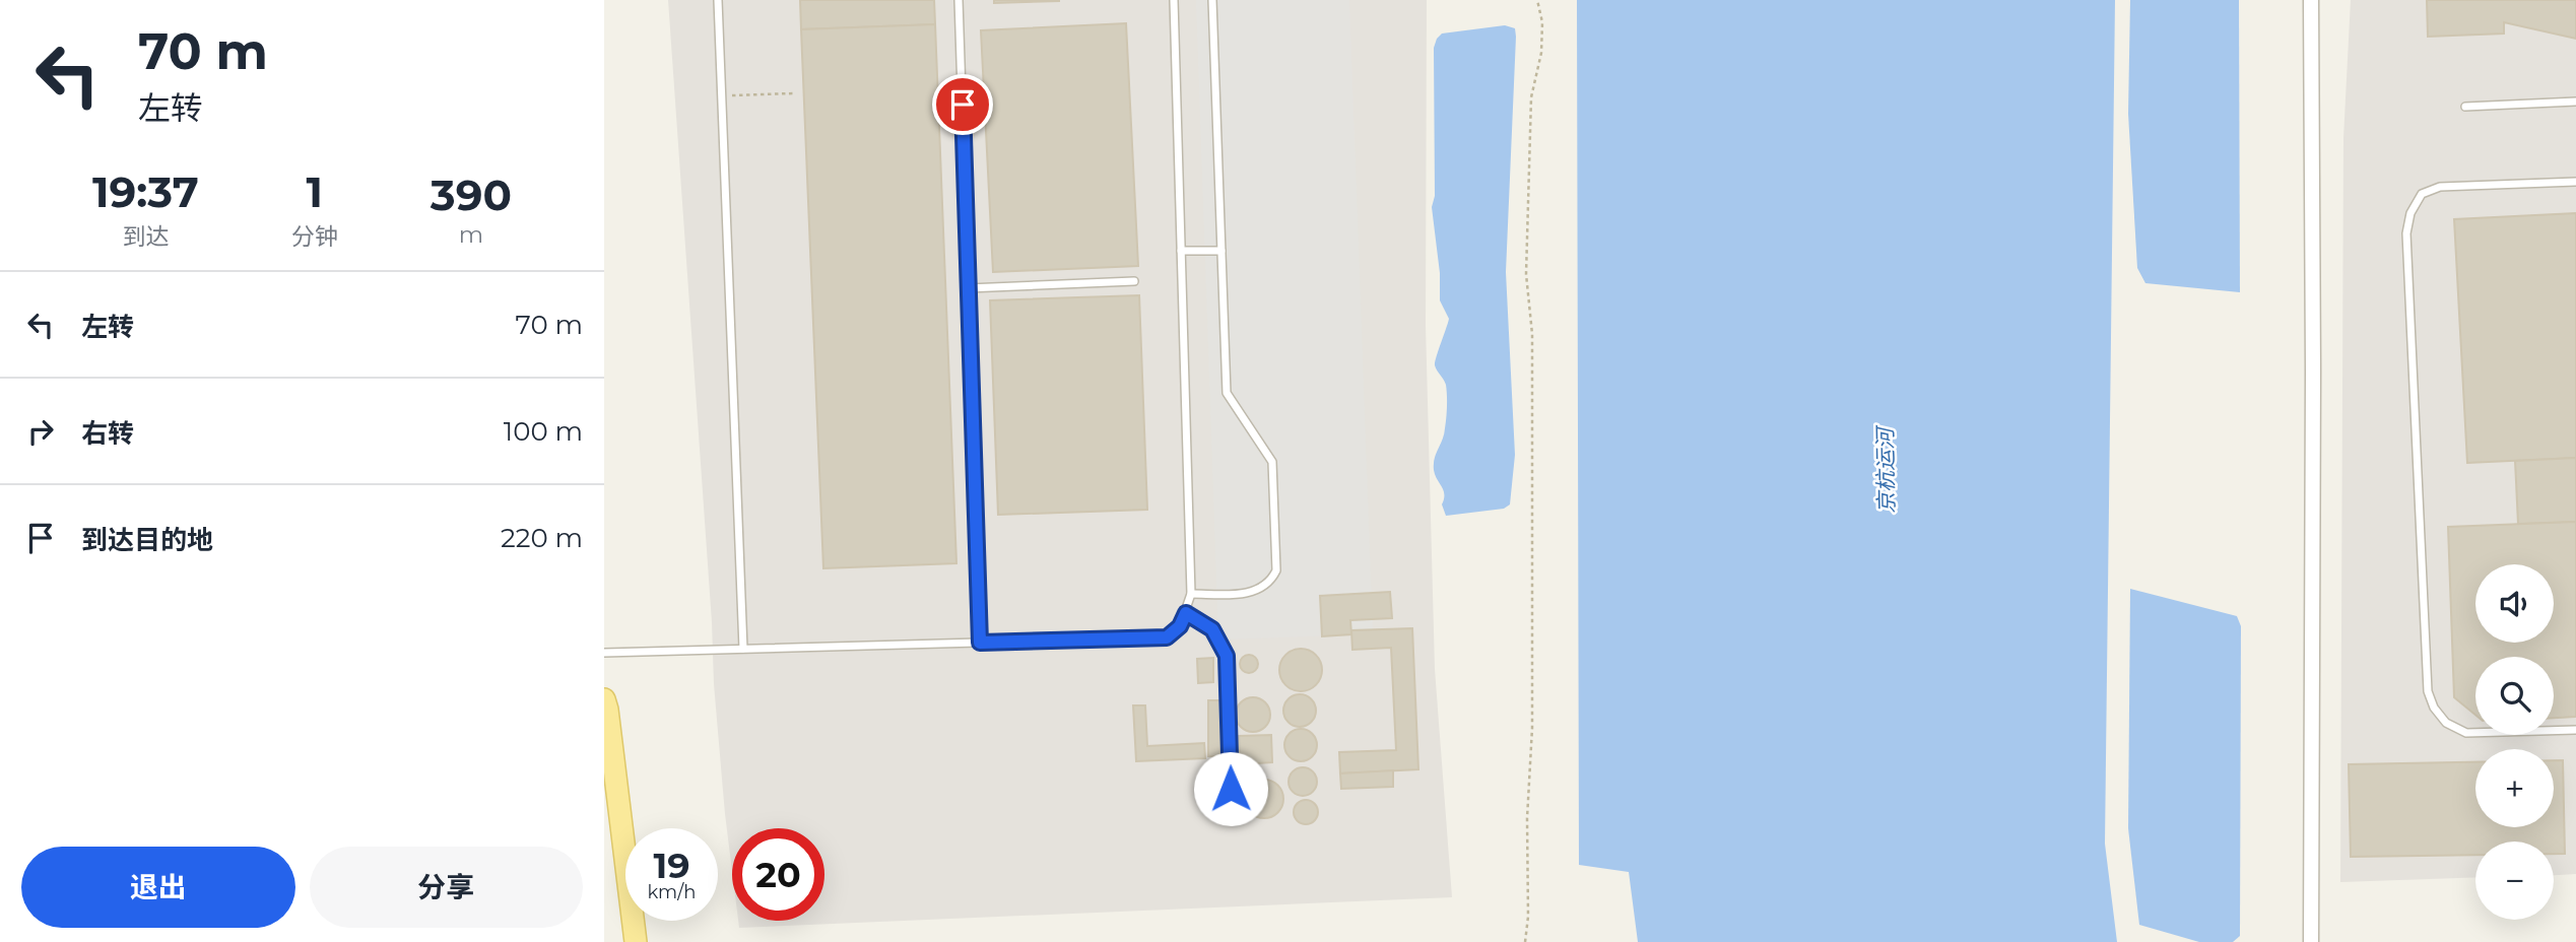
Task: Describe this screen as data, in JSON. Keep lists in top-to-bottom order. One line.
{"water":["京杭运河"],"page":{"turn":["70 m","左转"],"eta":["19:37","到达","1","分钟","390","m"],"list":[{"name":"左转","value":"70 m"},{"name":"右转","value":"100 m"},{"name":"到达目的地","value":"220 m"}],"map_buttons":["+","−"],"speed":"19 km/h","limit":"20","buttons":["退出","分享"]}}
